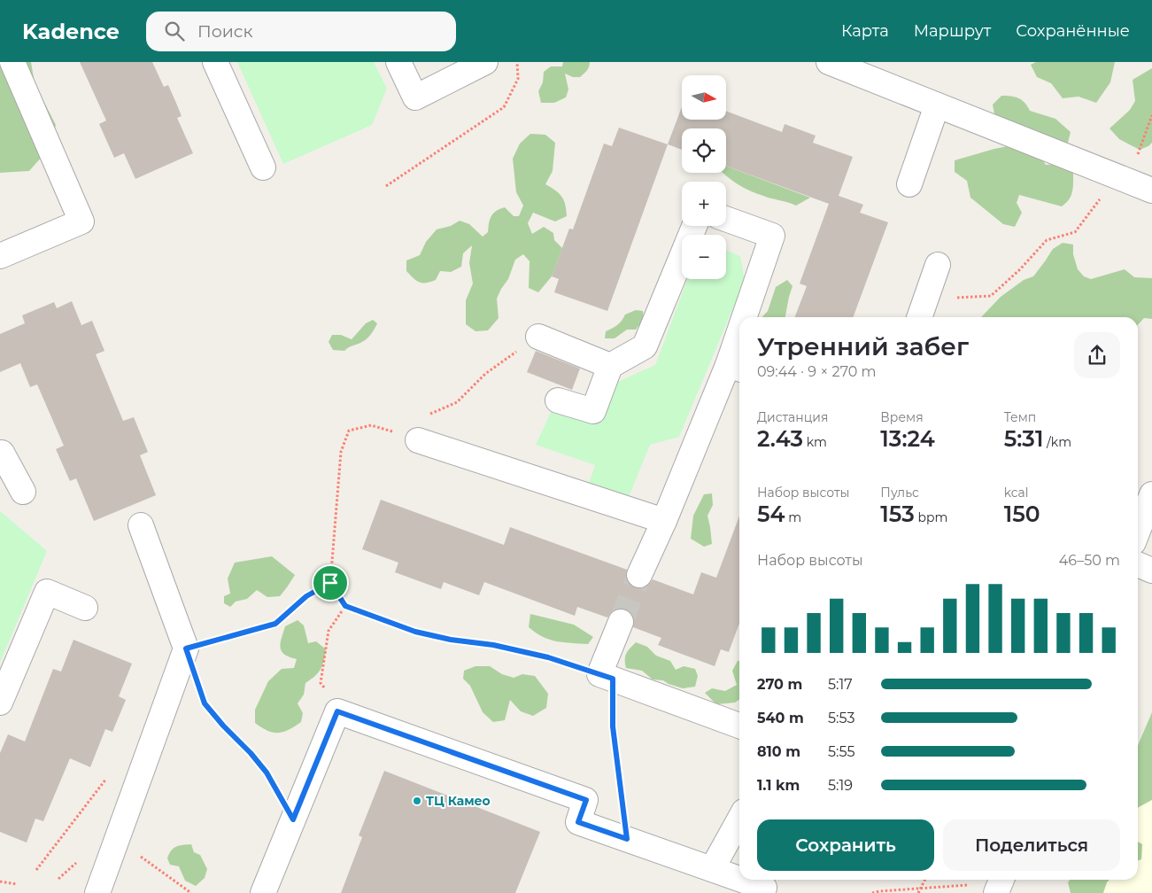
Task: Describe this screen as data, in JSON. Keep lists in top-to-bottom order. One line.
{"places":["ТЦ Камео"],"north":"right","page":{"header":"Kadence","search":"Поиск","nav":["Карта","Маршрут","Сохранённые"],"map_buttons":["+","−"],"heading":["Утренний забег","09:44 · 9 × 270 m"],"stats":[["Дистанция","2.43 km"],["Время","13:24"],["Темп","5:31 /km"],["Набор высоты","54 m"],["Пульс","153 bpm"],["kcal","150"]],"chart":["Набор высоты","46–50 m"],"list":[{"name":"270 m","note":"5:17"},{"name":"540 m","note":"5:53"},{"name":"810 m","note":"5:55"},{"name":"1.1 km","note":"5:19"}],"buttons":["Сохранить","Поделиться"]}}
